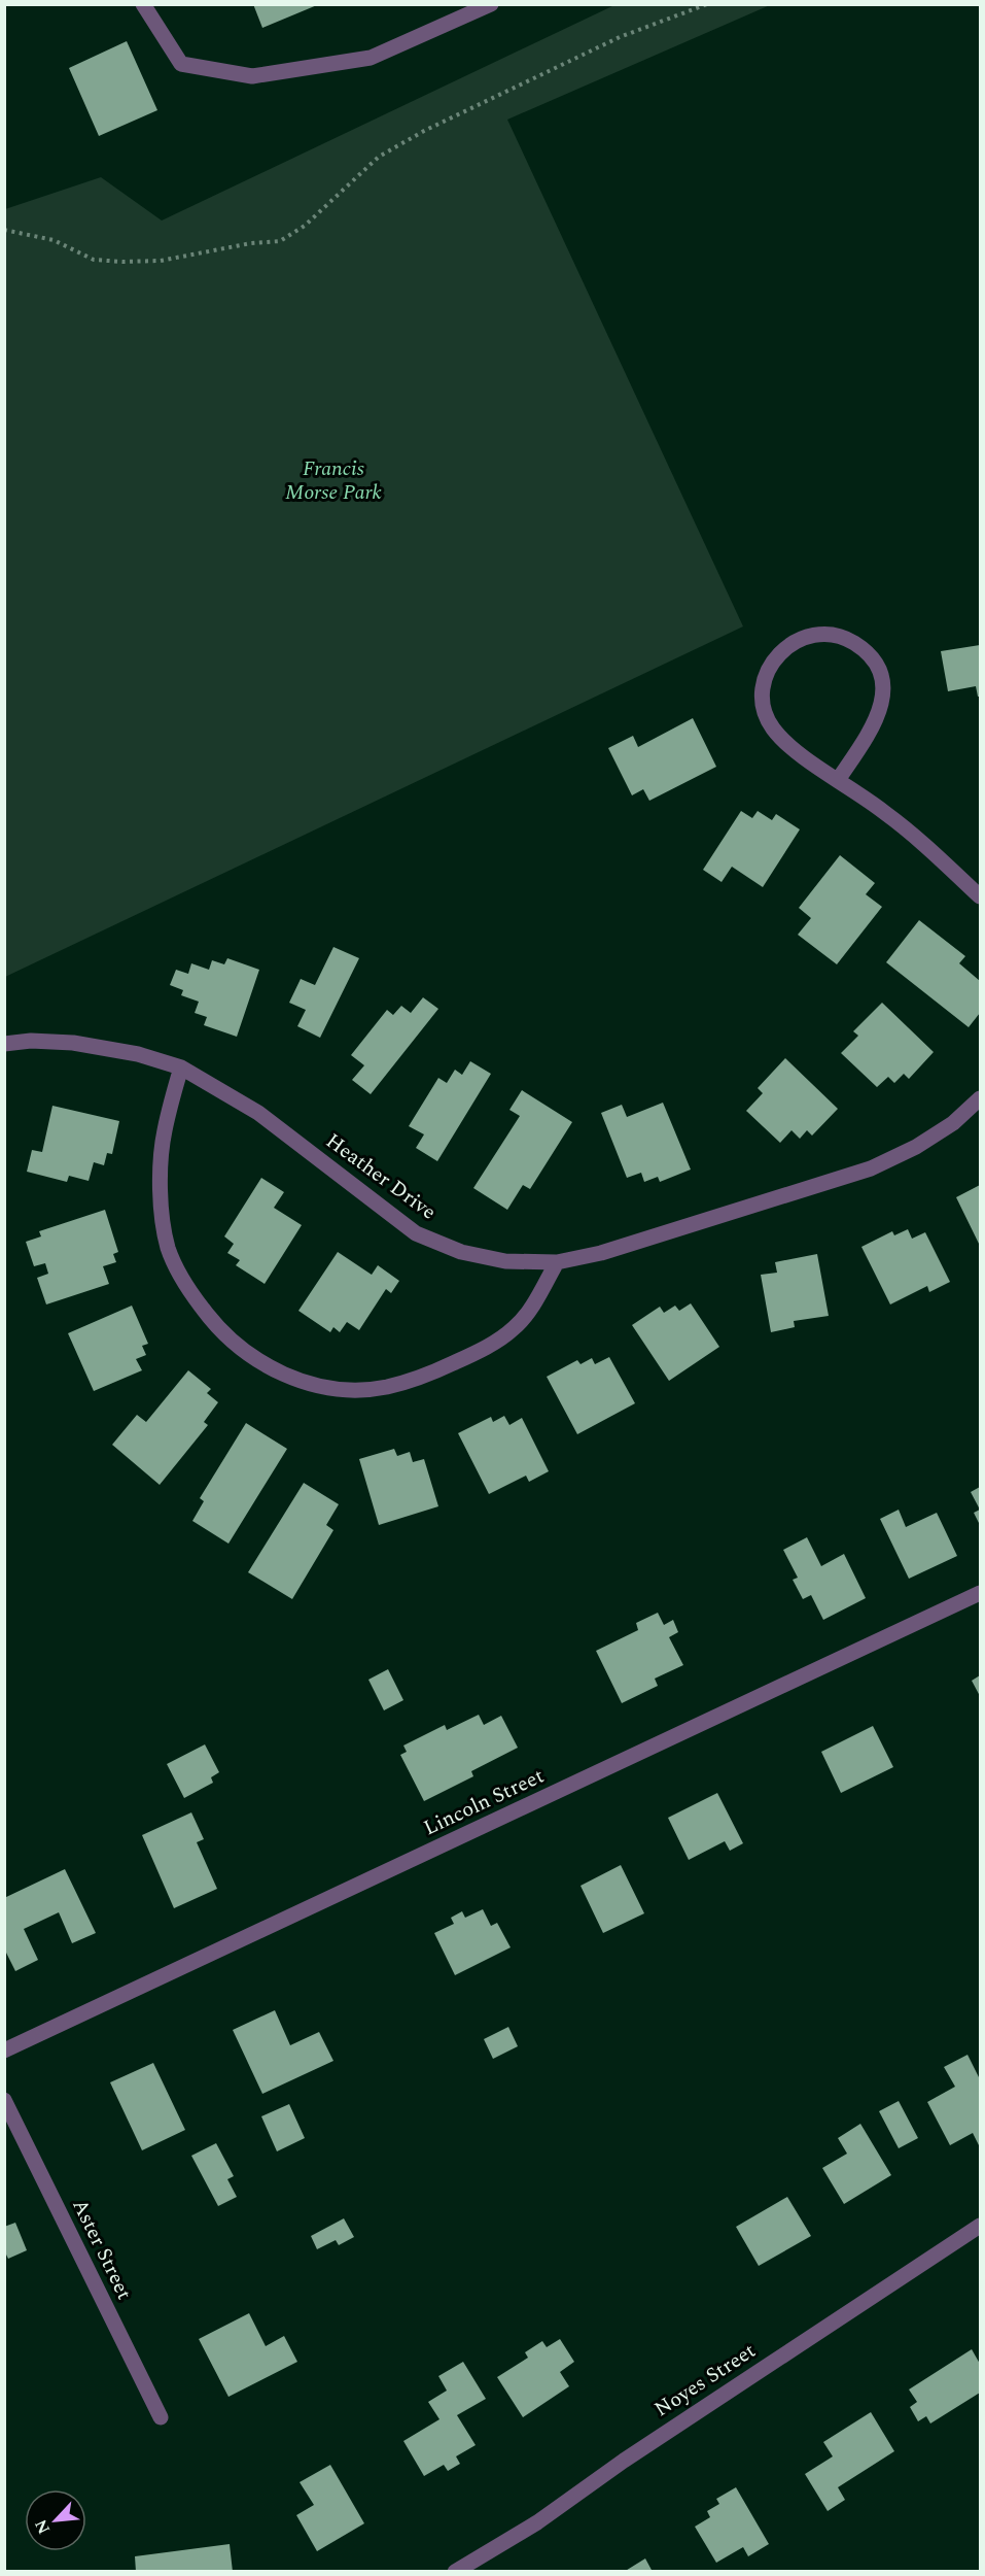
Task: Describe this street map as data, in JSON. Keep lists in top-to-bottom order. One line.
{"streets":{"street":["Heather Drive","Lincoln Street","Aster Street","Noyes Street"]},"parks":["Francis Morse Park"],"north":"bottom left"}
